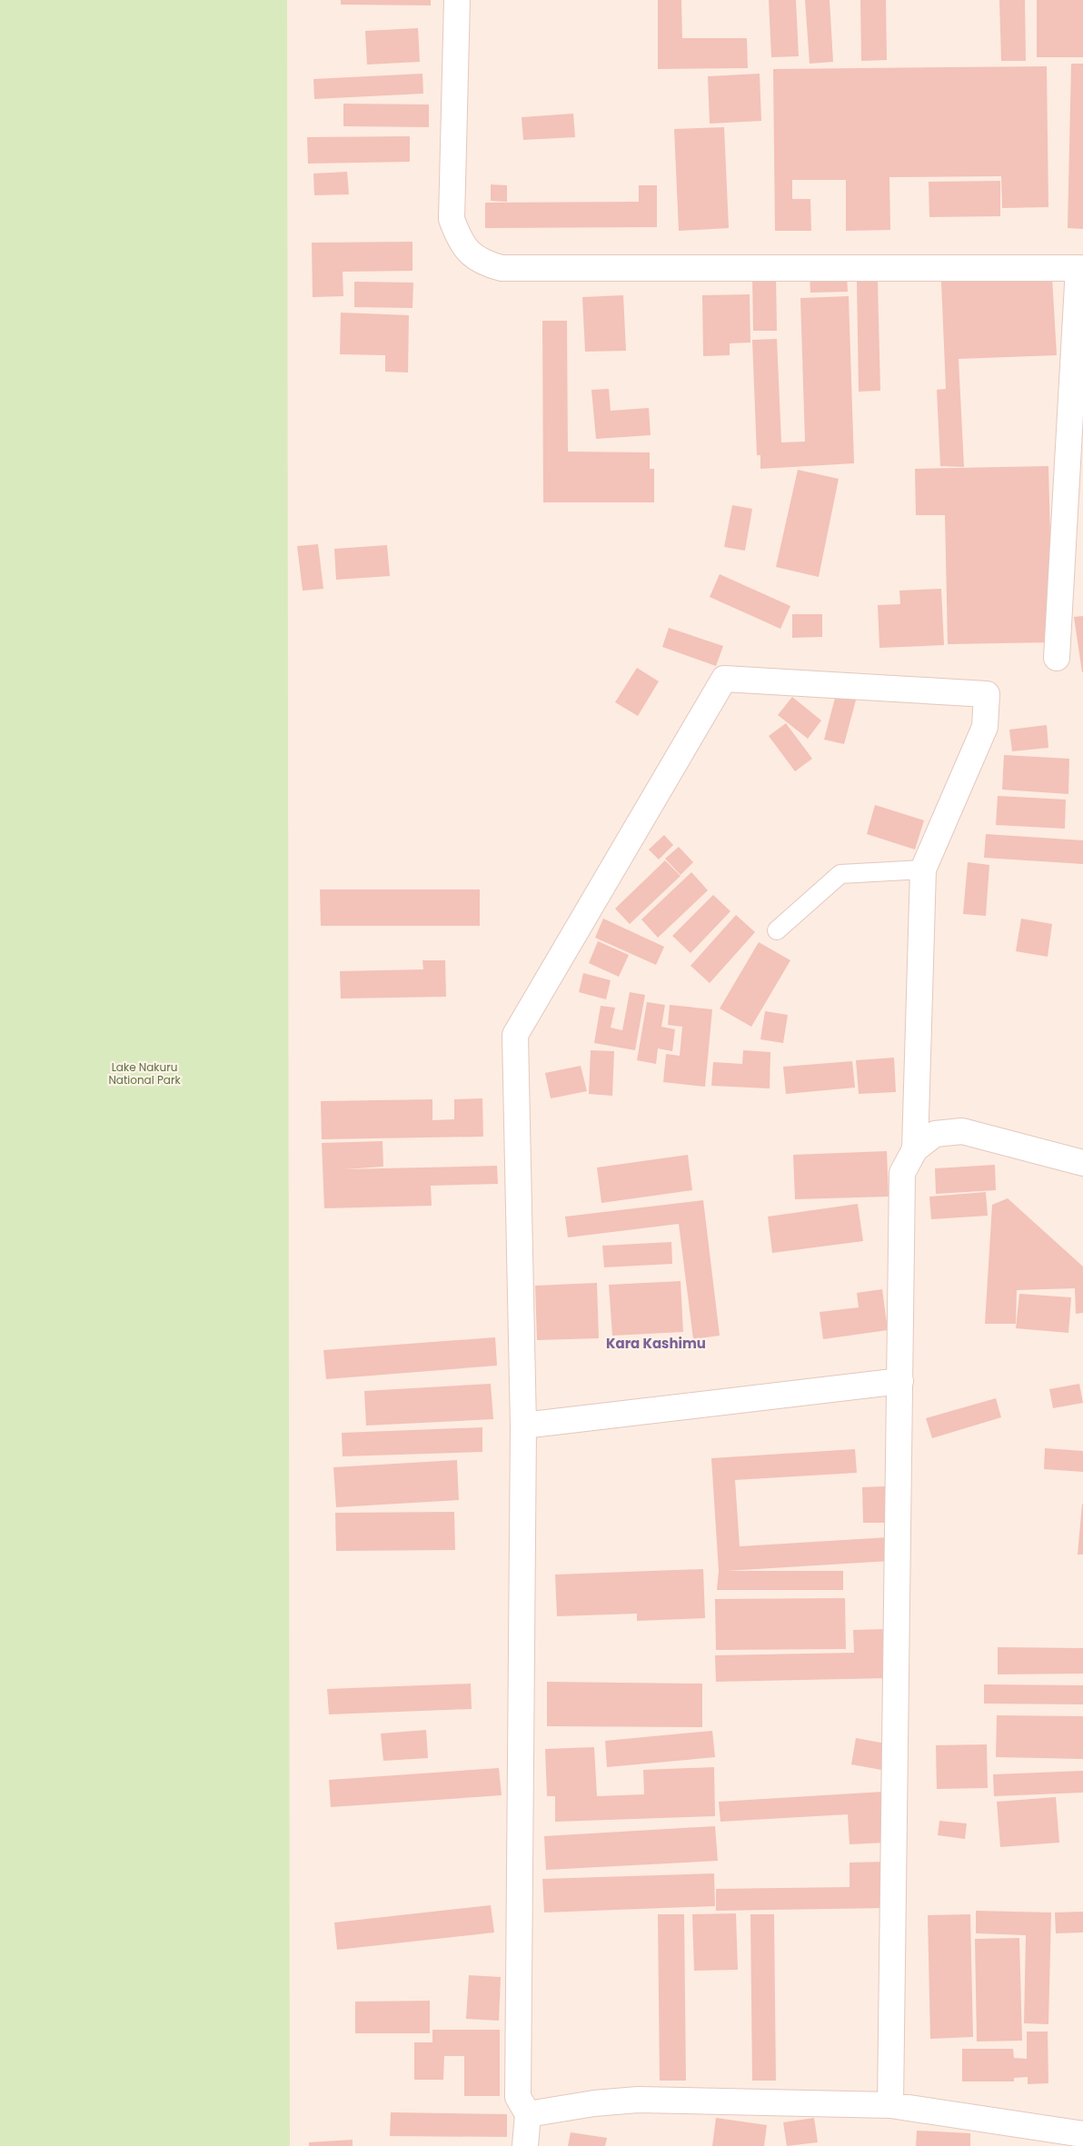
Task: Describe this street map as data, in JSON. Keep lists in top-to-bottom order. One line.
{"districts":["Kara Kashimu"],"parks":["Lake Nakuru National Park"]}
